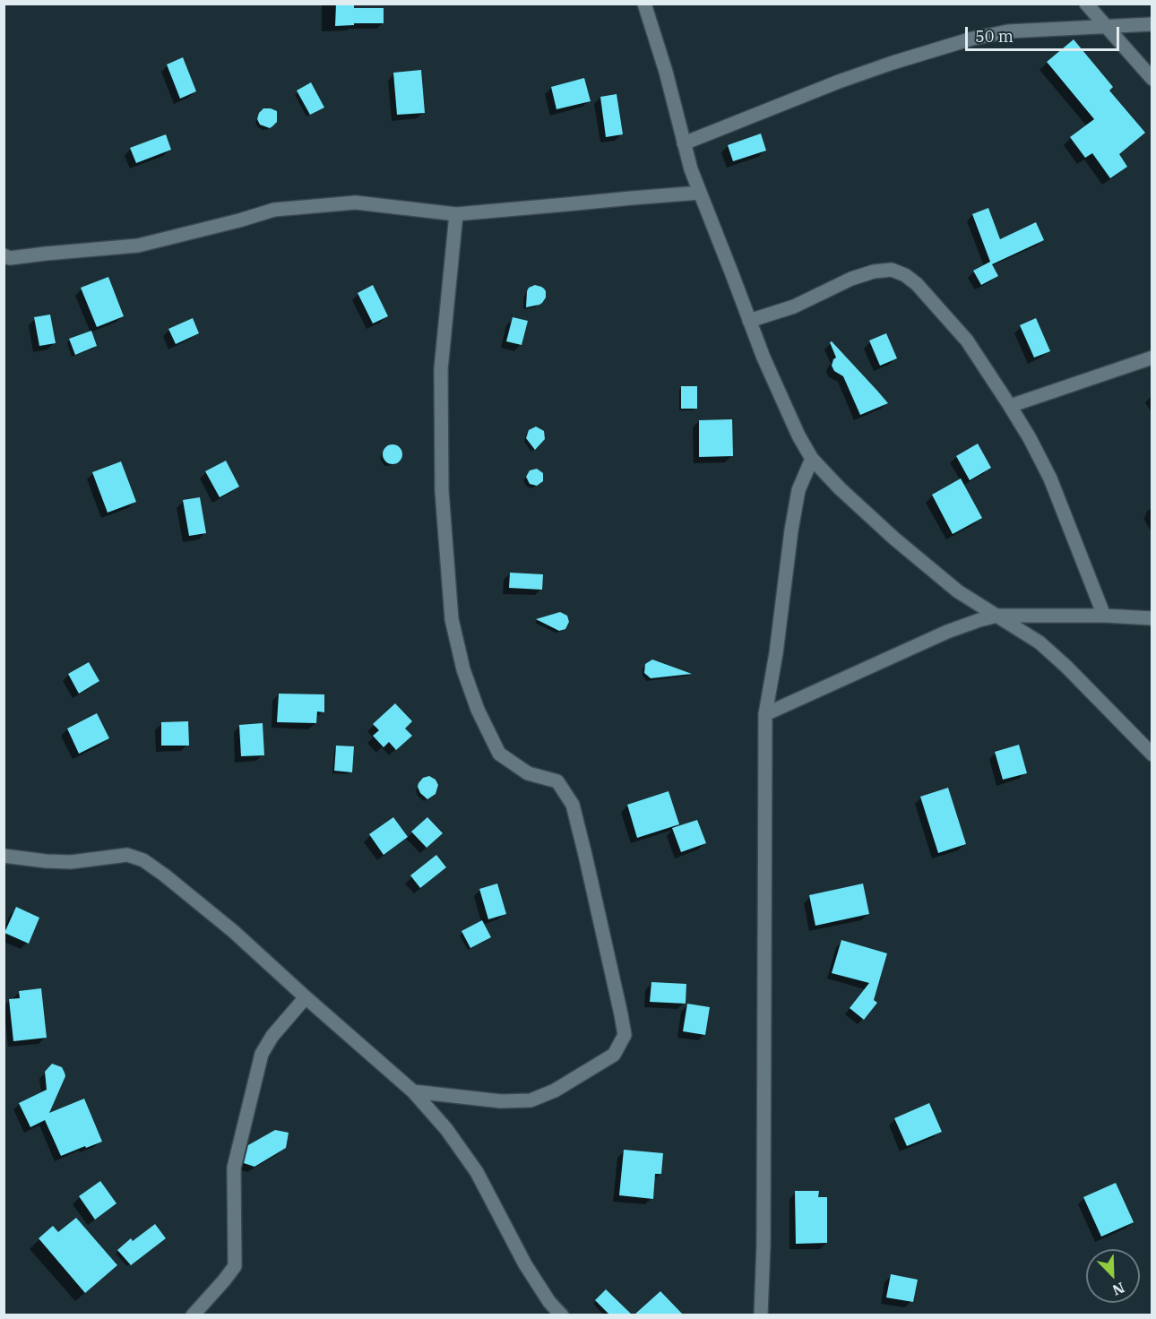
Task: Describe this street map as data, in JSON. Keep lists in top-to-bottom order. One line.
{"scale_bar":"50 m","north":"bottom right"}
